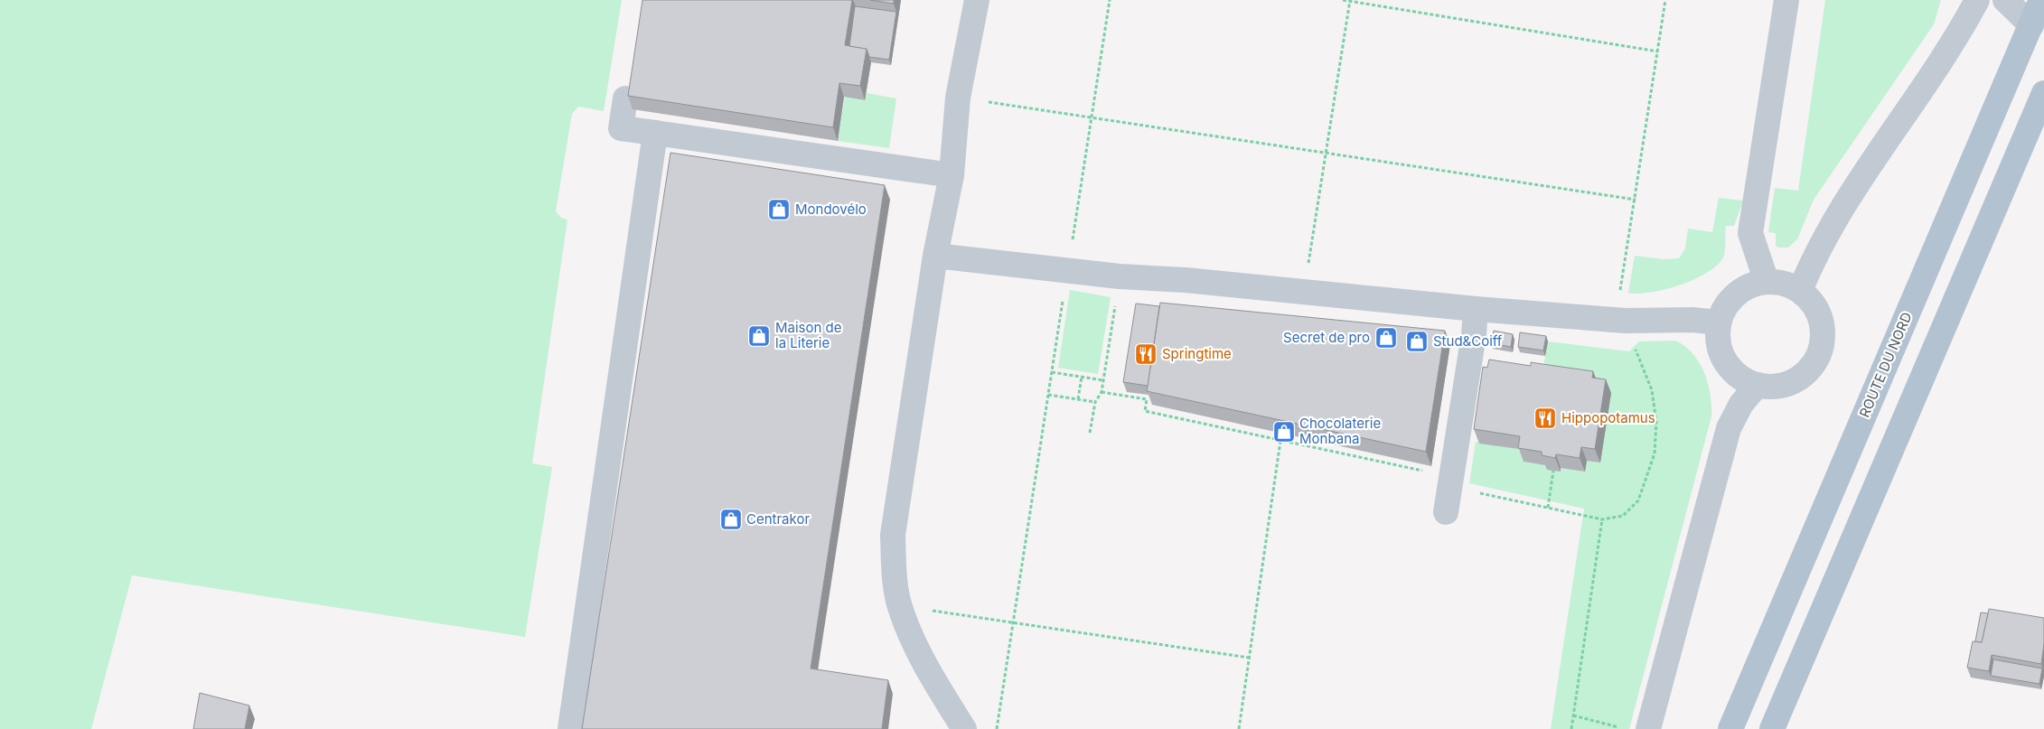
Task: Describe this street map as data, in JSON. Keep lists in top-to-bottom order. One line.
{"streets":{"main road":["ROUTE DU NORD"]},"places":{"shop":["Mondovélo","Maison de la Literie","Secret de pro","Stud&Coiff","Chocolaterie Monbana","Centrakor"],"restaurant":["Springtime","Hippopotamus"]}}
